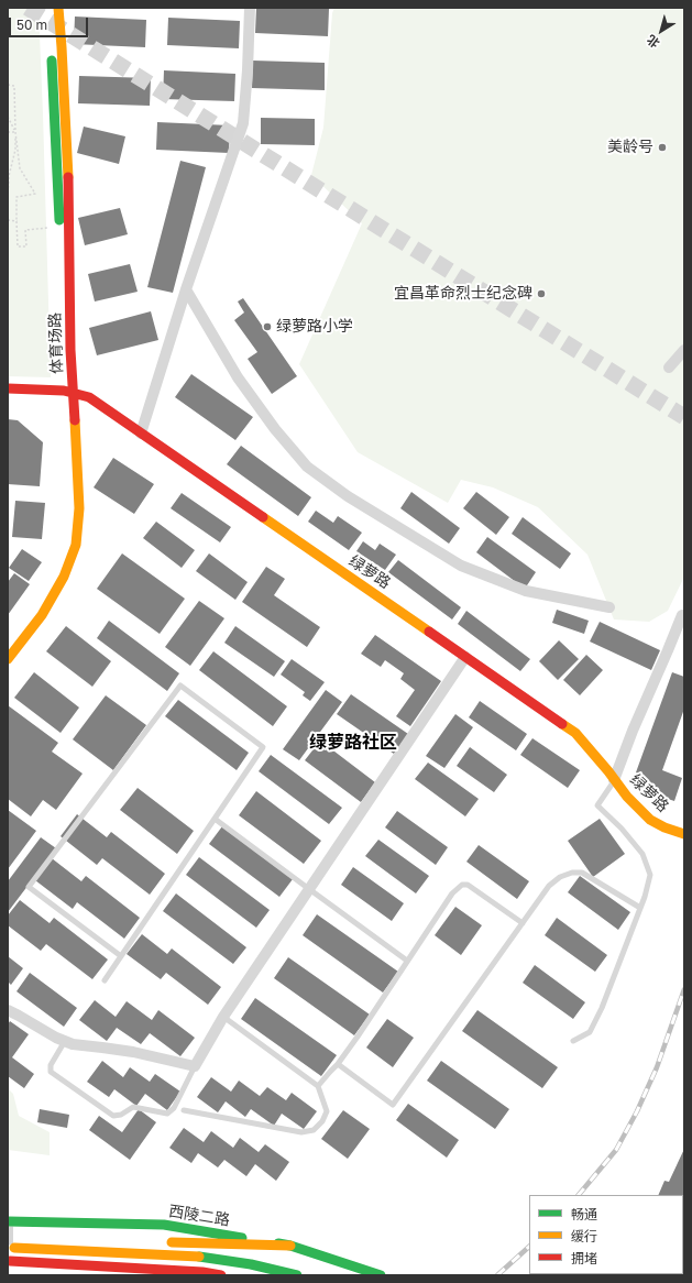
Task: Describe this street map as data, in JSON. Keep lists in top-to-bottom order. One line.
{"streets":{"main road":["体育场路","绿萝路","西陵二路"]},"crossings":[["体育场路","绿萝路"]],"districts":["绿萝路社区"],"places":["美龄号","宜昌革命烈士纪念碑","绿萝路小学"],"legend":["畅通","缓行","拥堵"],"scale_bar":"50 m","north":"bottom left"}
